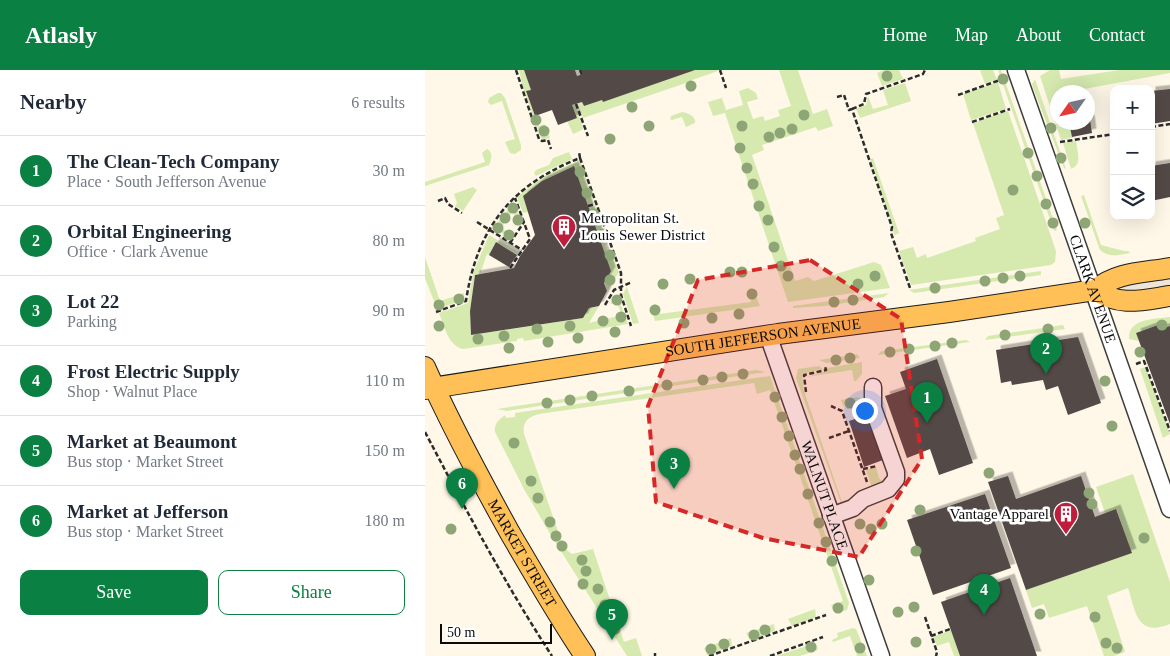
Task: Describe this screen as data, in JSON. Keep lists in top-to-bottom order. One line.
{"streets":{"main road":["SOUTH JEFFERSON AVENUE","MARKET STREET"],"street":["CLARK AVENUE","WALNUT PLACE"]},"crossings":[["CLARK AVENUE","SOUTH JEFFERSON AVENUE"],["SOUTH JEFFERSON AVENUE","WALNUT PLACE"],["SOUTH JEFFERSON AVENUE","MARKET STREET"]],"places":{"building":["Metropolitan St. Louis Sewer District","Vantage Apparel"]},"scale_bar":"50 m","north":"bottom left","page":{"header":"Atlasly","nav":["Home","Map","About","Contact"],"heading":["Nearby","6 results"],"map_buttons":["+","−"],"list":[{"mark":"1","name":"The Clean-Tech Company","note":"Place · South Jefferson Avenue","value":"30 m"},{"mark":"2","name":"Orbital Engineering","note":"Office · Clark Avenue","value":"80 m"},{"mark":"3","name":"Lot 22","note":"Parking","value":"90 m"},{"mark":"4","name":"Frost Electric Supply","note":"Shop · Walnut Place","value":"110 m"},{"mark":"5","name":"Market at Beaumont","note":"Bus stop · Market Street","value":"150 m"},{"mark":"6","name":"Market at Jefferson","note":"Bus stop · Market Street","value":"180 m"}],"pins":["2","1","3","6","4","5"],"buttons":["Save","Share"],"scale":"50 m"}}
